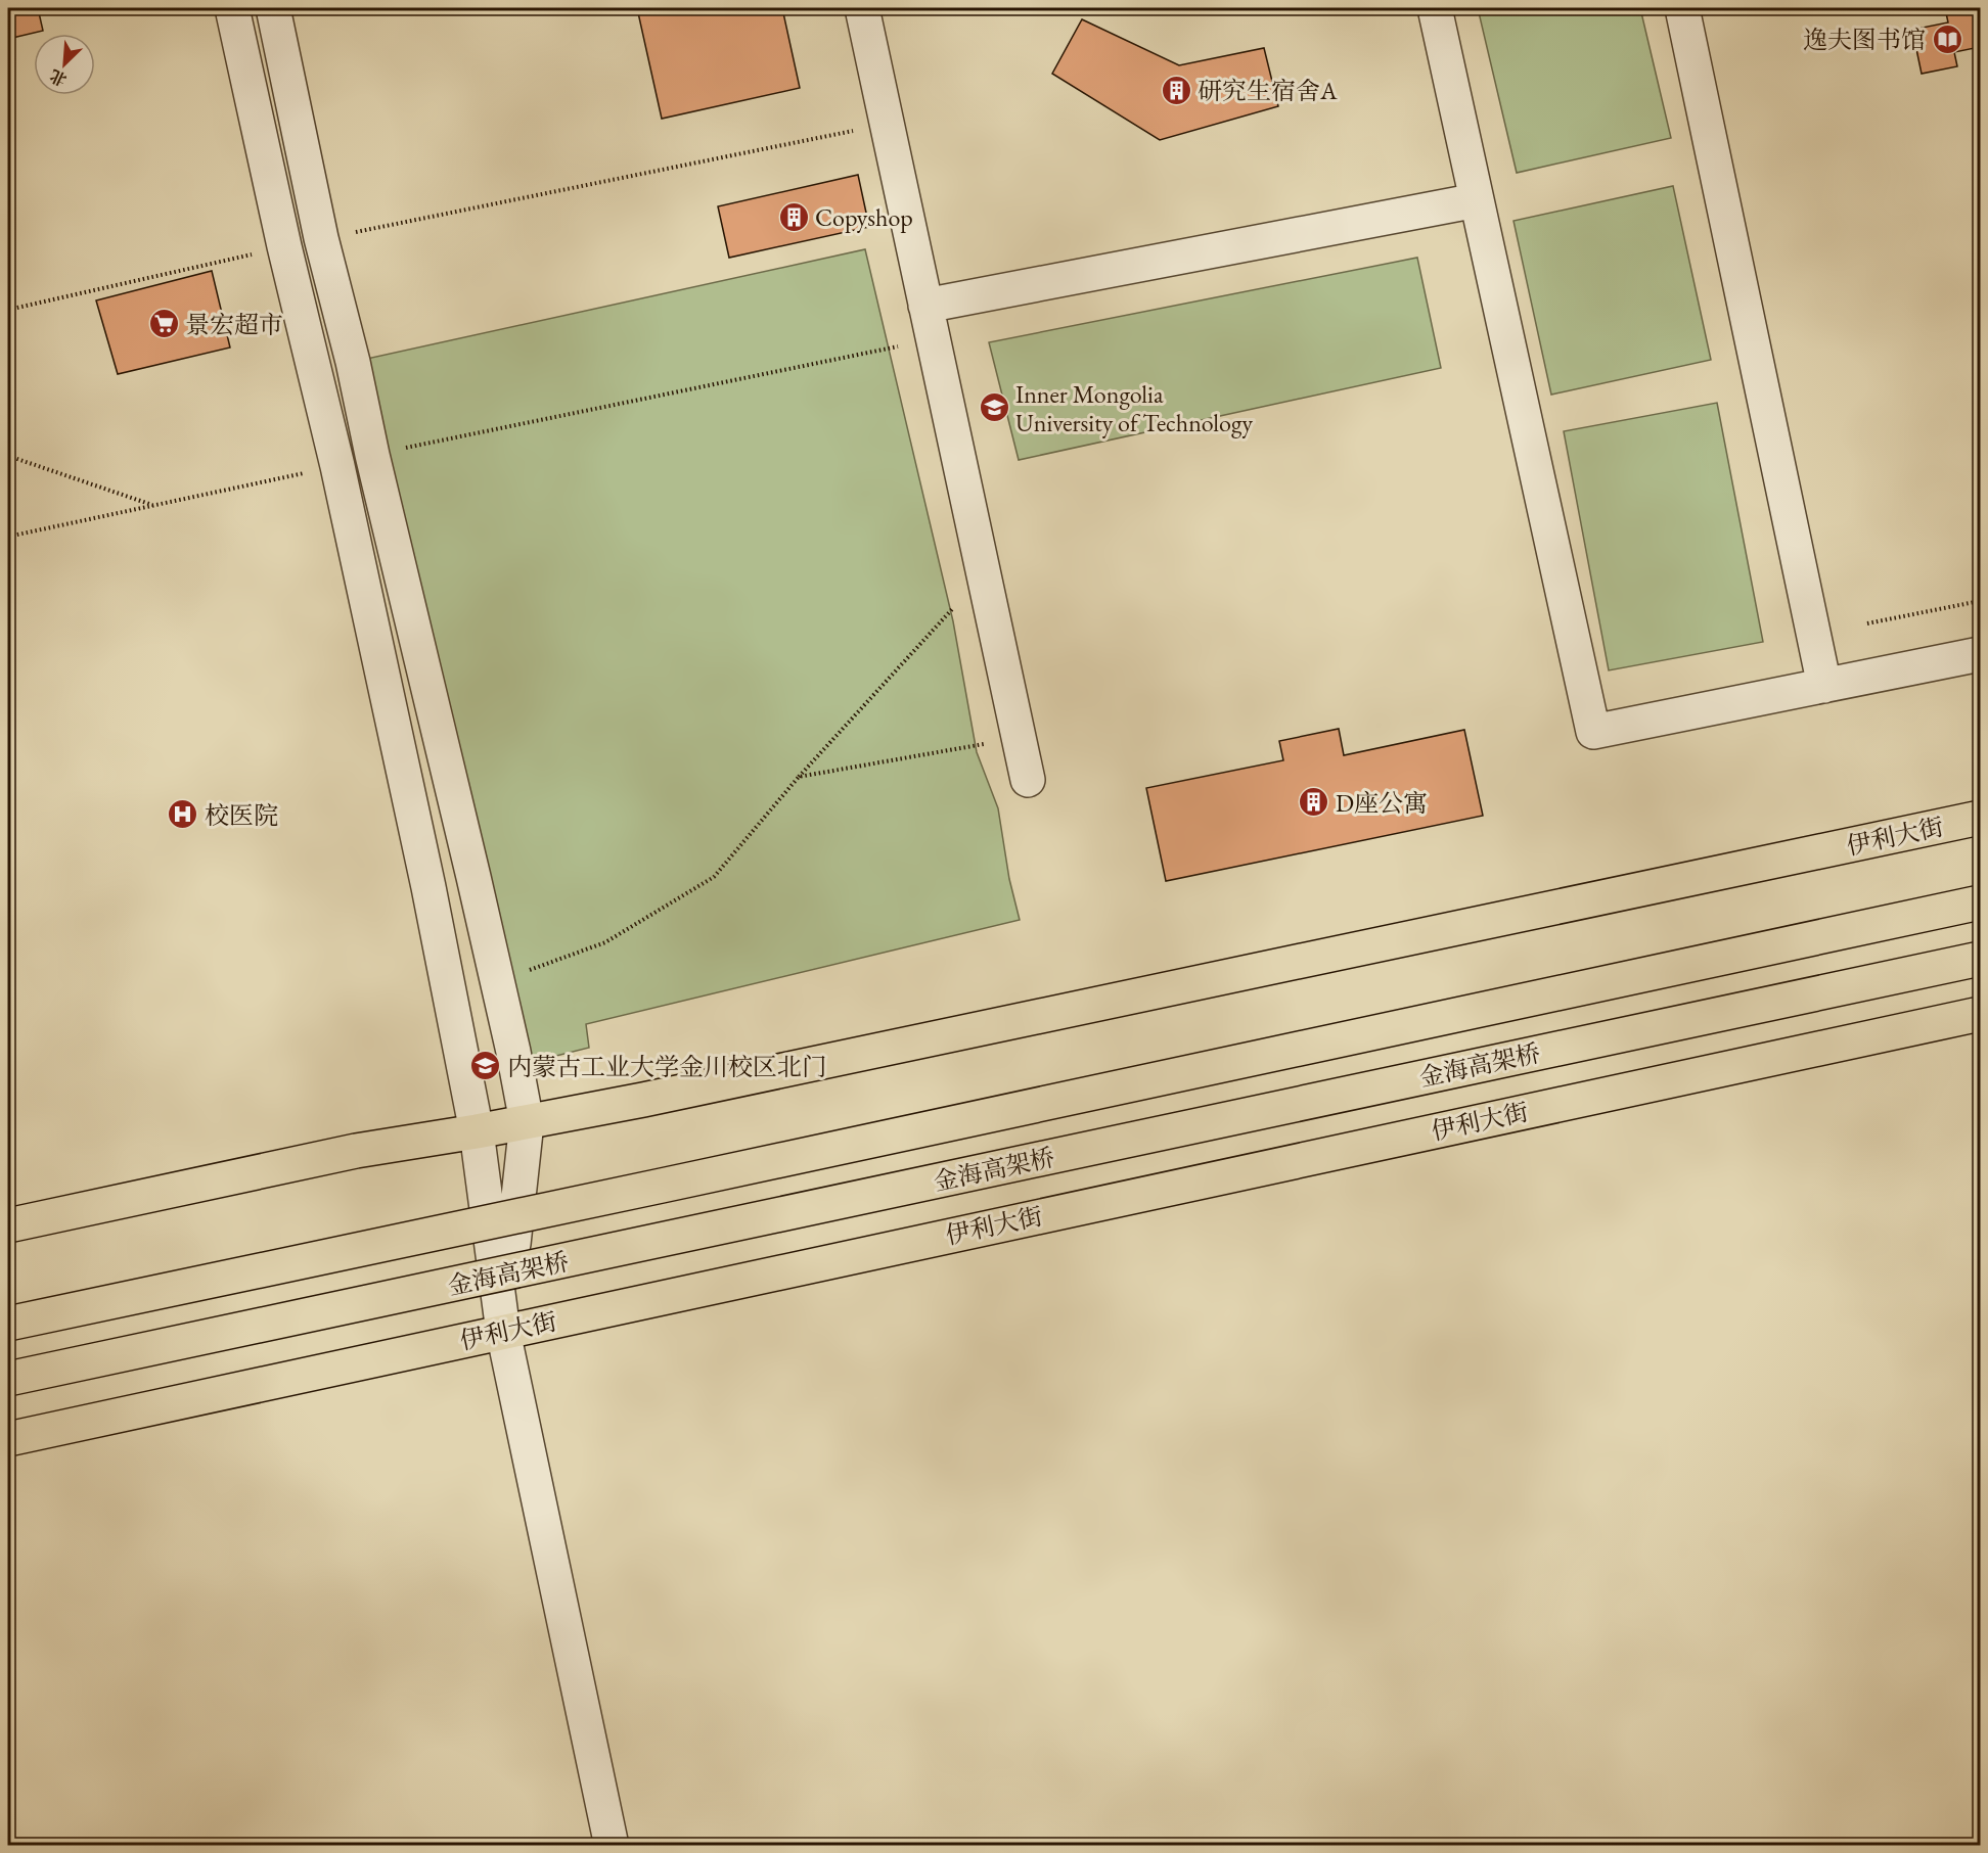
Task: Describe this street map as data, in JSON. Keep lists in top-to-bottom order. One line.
{"streets":{"main road":["伊利大街","金海高架桥"]},"places":{"library":["逸夫图书馆"],"building":["研究生宿舍A","Copyshop","D座公寓"],"supermarket":["景宏超市"],"school or university":["Inner Mongolia University of Technology","内蒙古工业大学金川校区北门"],"hospital":["校医院"]},"north":"bottom left"}
